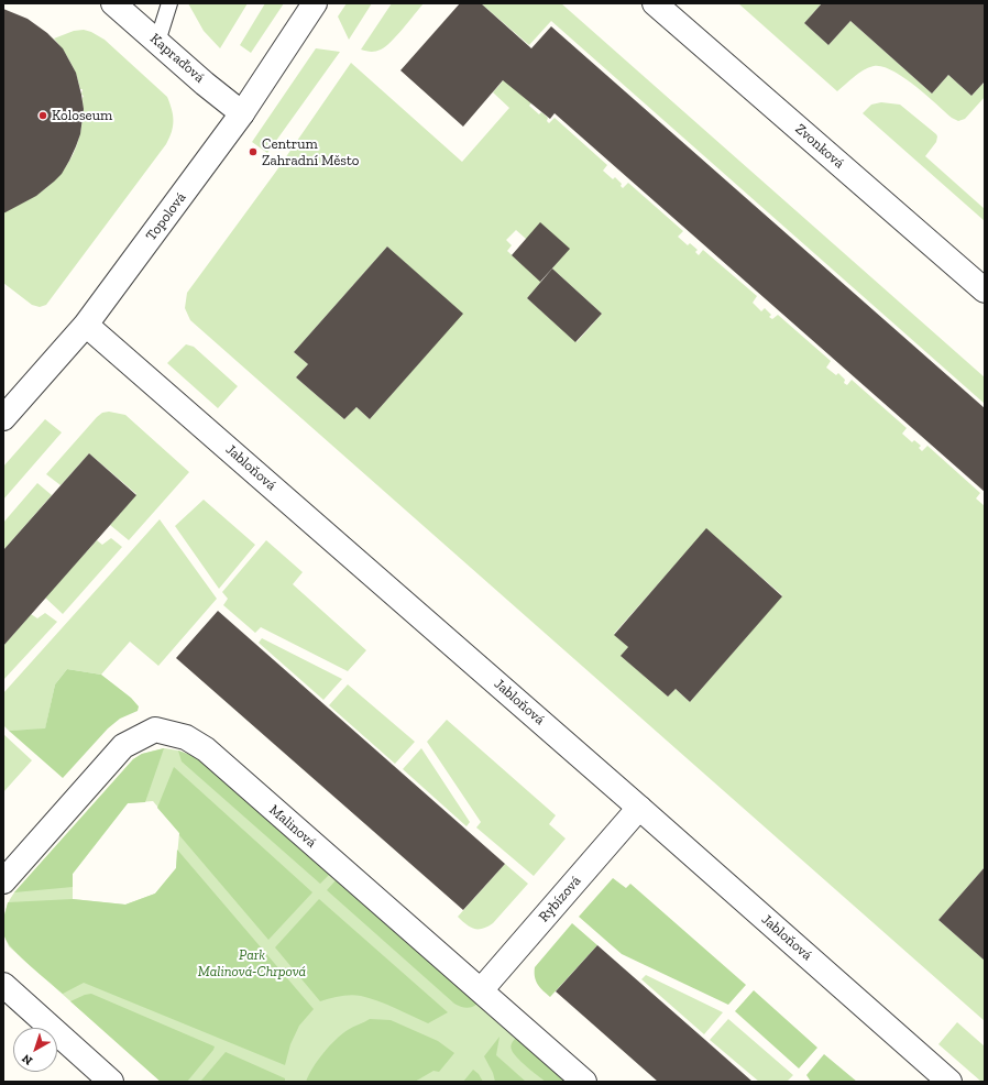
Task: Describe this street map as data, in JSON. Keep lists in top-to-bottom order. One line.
{"streets":{"street":["Kapraďová","Zvonková","Topolová","Jabloňová","Malinová","Rybízová"]},"crossings":[["Kapraďová","Topolová"],["Topolová","Jabloňová"],["Jabloňová","Rybízová"],["Malinová","Rybízová"]],"parks":["Park Malinová-Chrpová"],"places":["Koloseum","Centrum Zahradní Město"],"north":"bottom left"}
